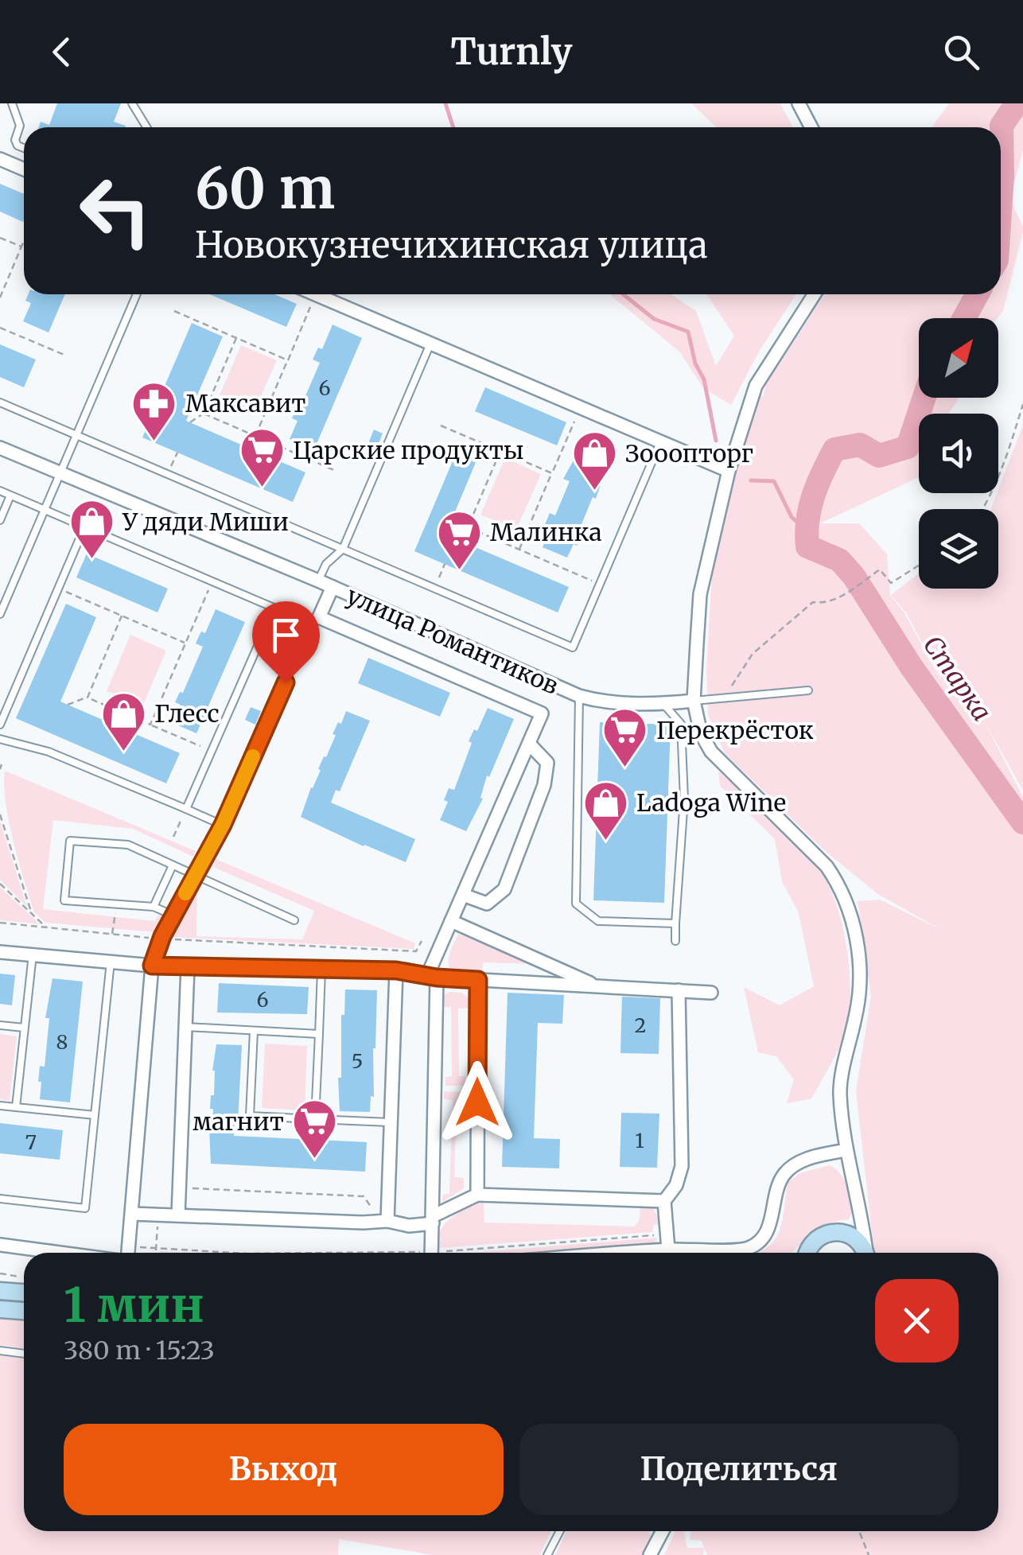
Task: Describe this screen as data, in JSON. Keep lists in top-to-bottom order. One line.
{"streets":{"street":["улица Романтиков"]},"water":["Старка"],"places":{"pharmacy":["Максавит"],"supermarket":["Царские продукты","Малинка","Перекрёсток","магнит"],"shop":["Зооопторг","У дяди Миши","Глесс","Ladoga Wine"]},"house_numbers":["6","6","2","8","5","1","7"],"north":"top right","page":{"header":"Turnly","turn":["60 m","Новокузнечихинская улица"],"heading":["1 мин","380 m · 15:23"],"buttons":["Выход","Поделиться"]}}
